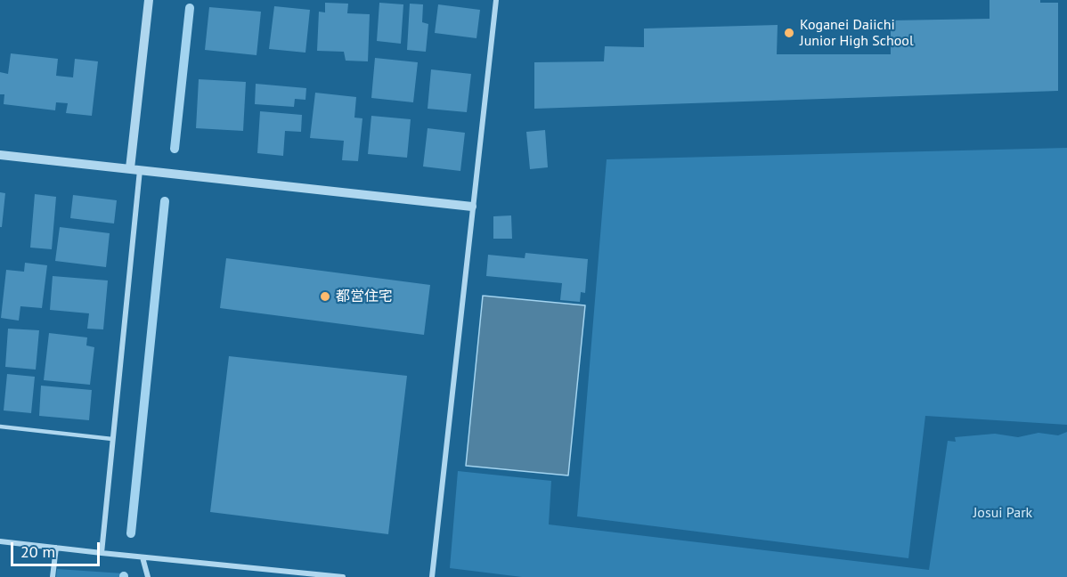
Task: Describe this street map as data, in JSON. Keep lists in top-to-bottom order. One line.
{"parks":["Josui Park"],"places":["Koganei Daiichi Junior High School","都営住宅"],"scale_bar":"20 m"}
